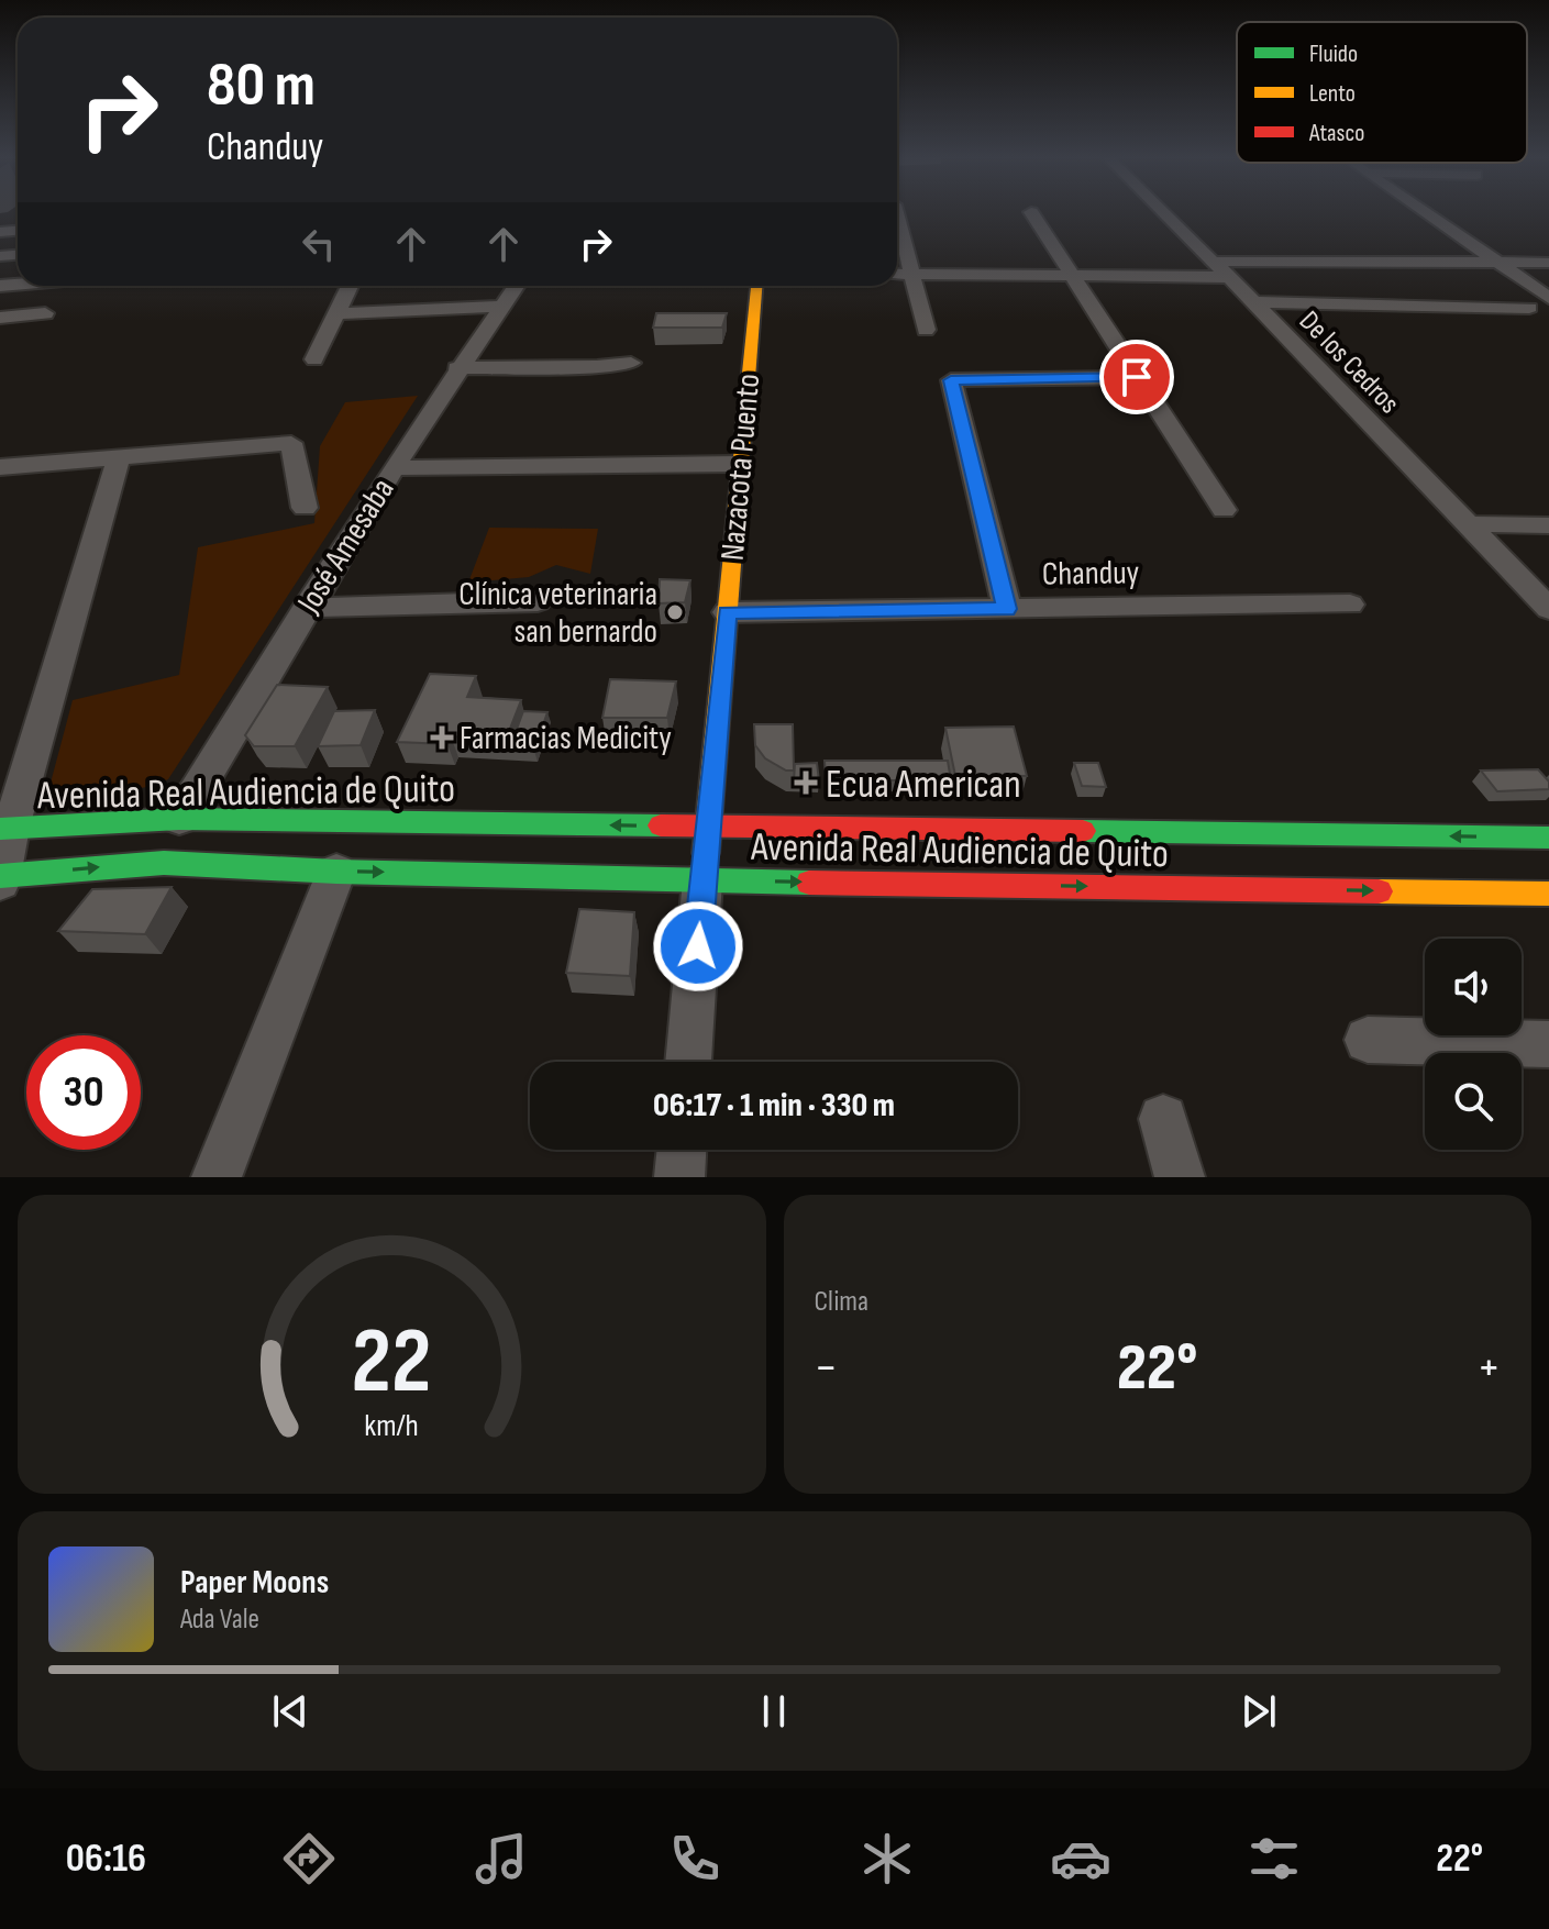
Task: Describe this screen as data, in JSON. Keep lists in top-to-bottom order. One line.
{"streets":{"main road":["Nazacota Puento","Avenida Real Audiencia de Quito"],"street":["De los Cedros","José Amesaba","Chanduy"]},"crossings":[["Nazacota Puento","Chanduy"],["Nazacota Puento","Avenida Real Audiencia de Quito"],["José Amesaba","Avenida Real Audiencia de Quito"]],"places":{"other":["Clínica veterinaria san bernardo"],"health":["Farmacias Medicity","Ecua American"]},"legend":["Fluido","Lento","Atasco"],"page":{"turn":["80 m","Chanduy"],"limit":"30","trip":"06:17 · 1 min · 330 m","tile":"Clima","heat":["−","22°","+"],"song":["Paper Moons","Ada Vale"],"tabs":["06:16","22°"],"gauge":["22","km/h"]}}
